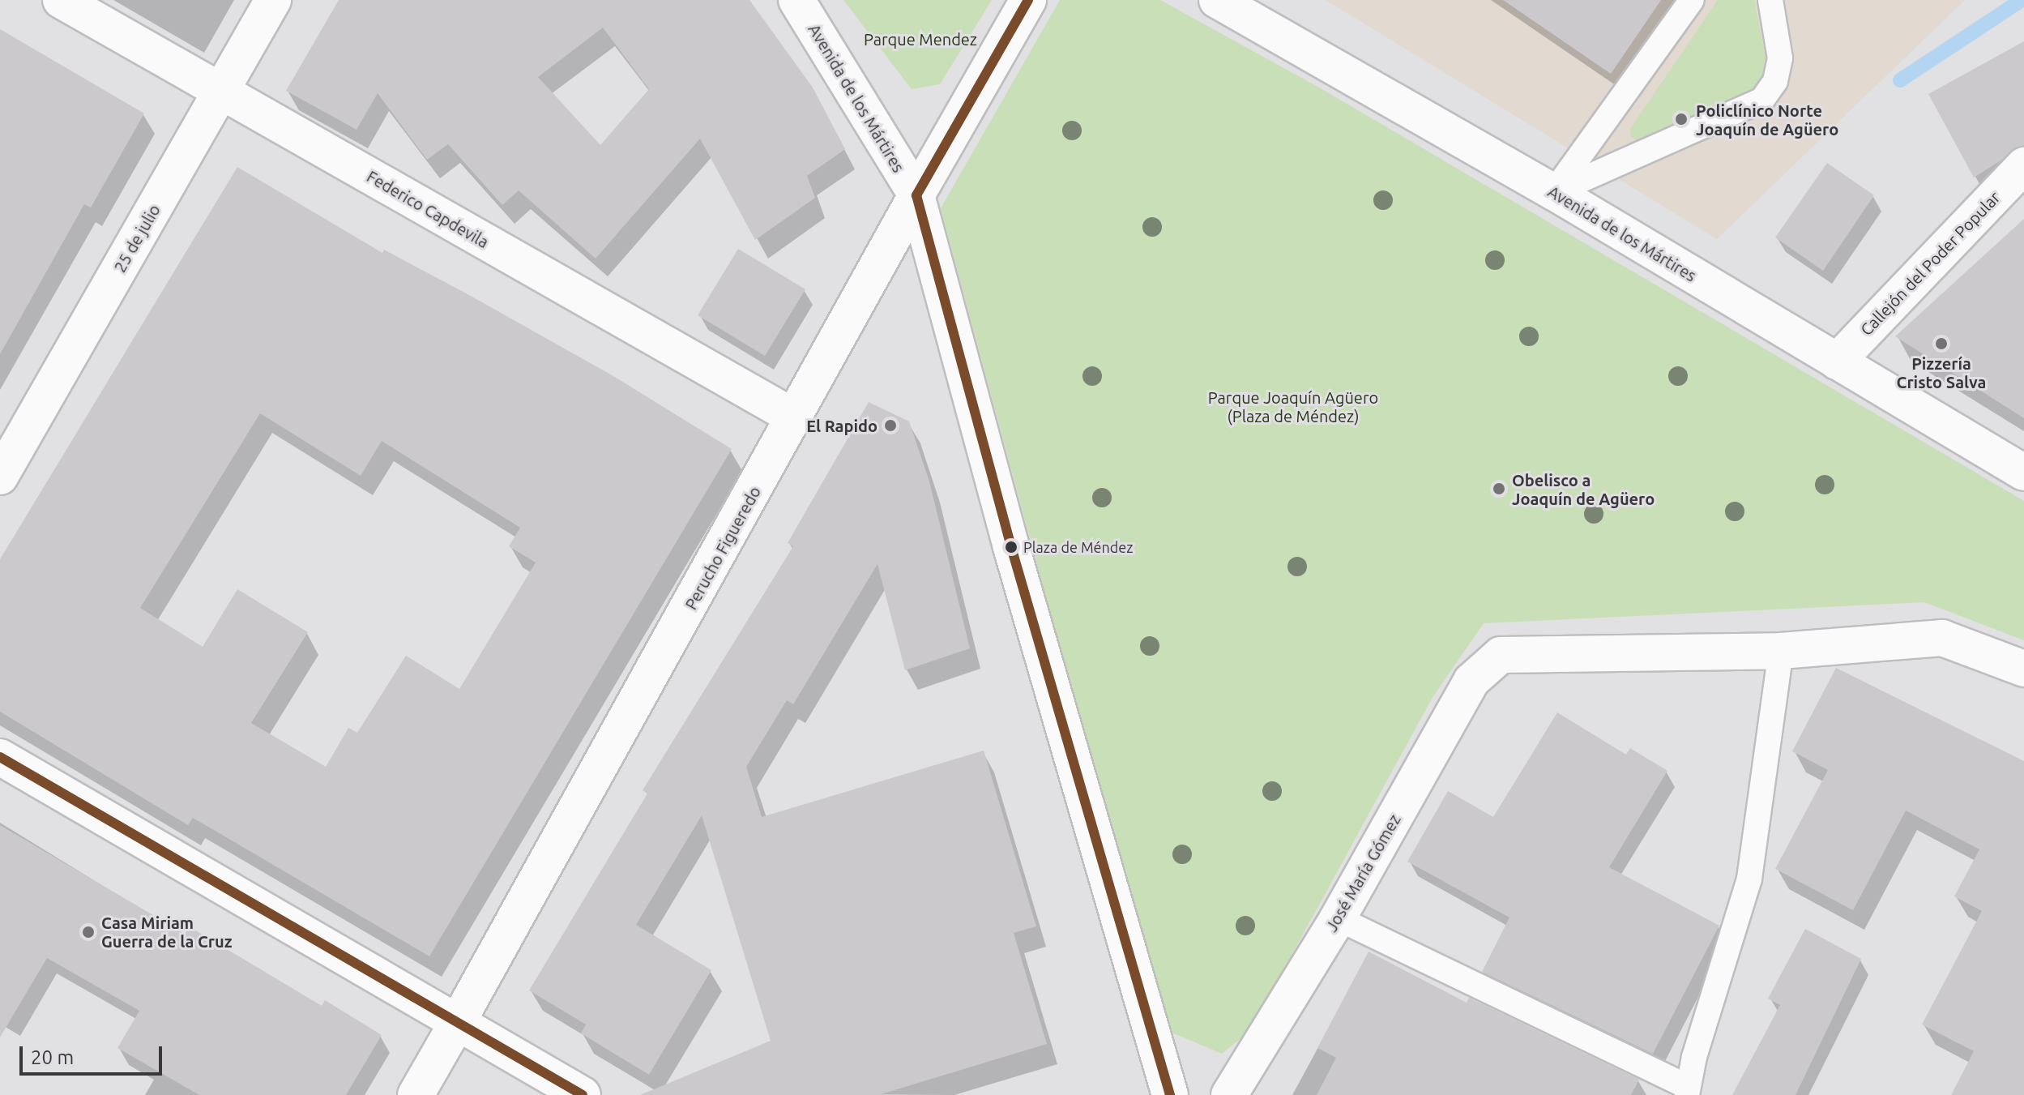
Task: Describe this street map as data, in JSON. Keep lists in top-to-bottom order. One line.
{"streets":{"street":["Avenida de los Mártires","Federico Capdevila","25 de julio","Callejón del Poder Popular","Perucho Figueredo","José María Gómez"]},"crossings":[["Avenida de los Mártires","Callejón del Poder Popular"],["Avenida de los Mártires","Perucho Figueredo"],["Federico Capdevila","25 de julio"],["Federico Capdevila","Perucho Figueredo"]],"parks":["Parque Mendez","Parque Joaquín Agüero (Plaza de Méndez)"],"places":["Policlínico Norte Joaquín de Agüero","Pizzería Cristo Salva","El Rapido","Obelisco a Joaquín de Agüero","Plaza de Méndez","Casa Miriam Guerra de la Cruz"],"scale_bar":"20 m"}
